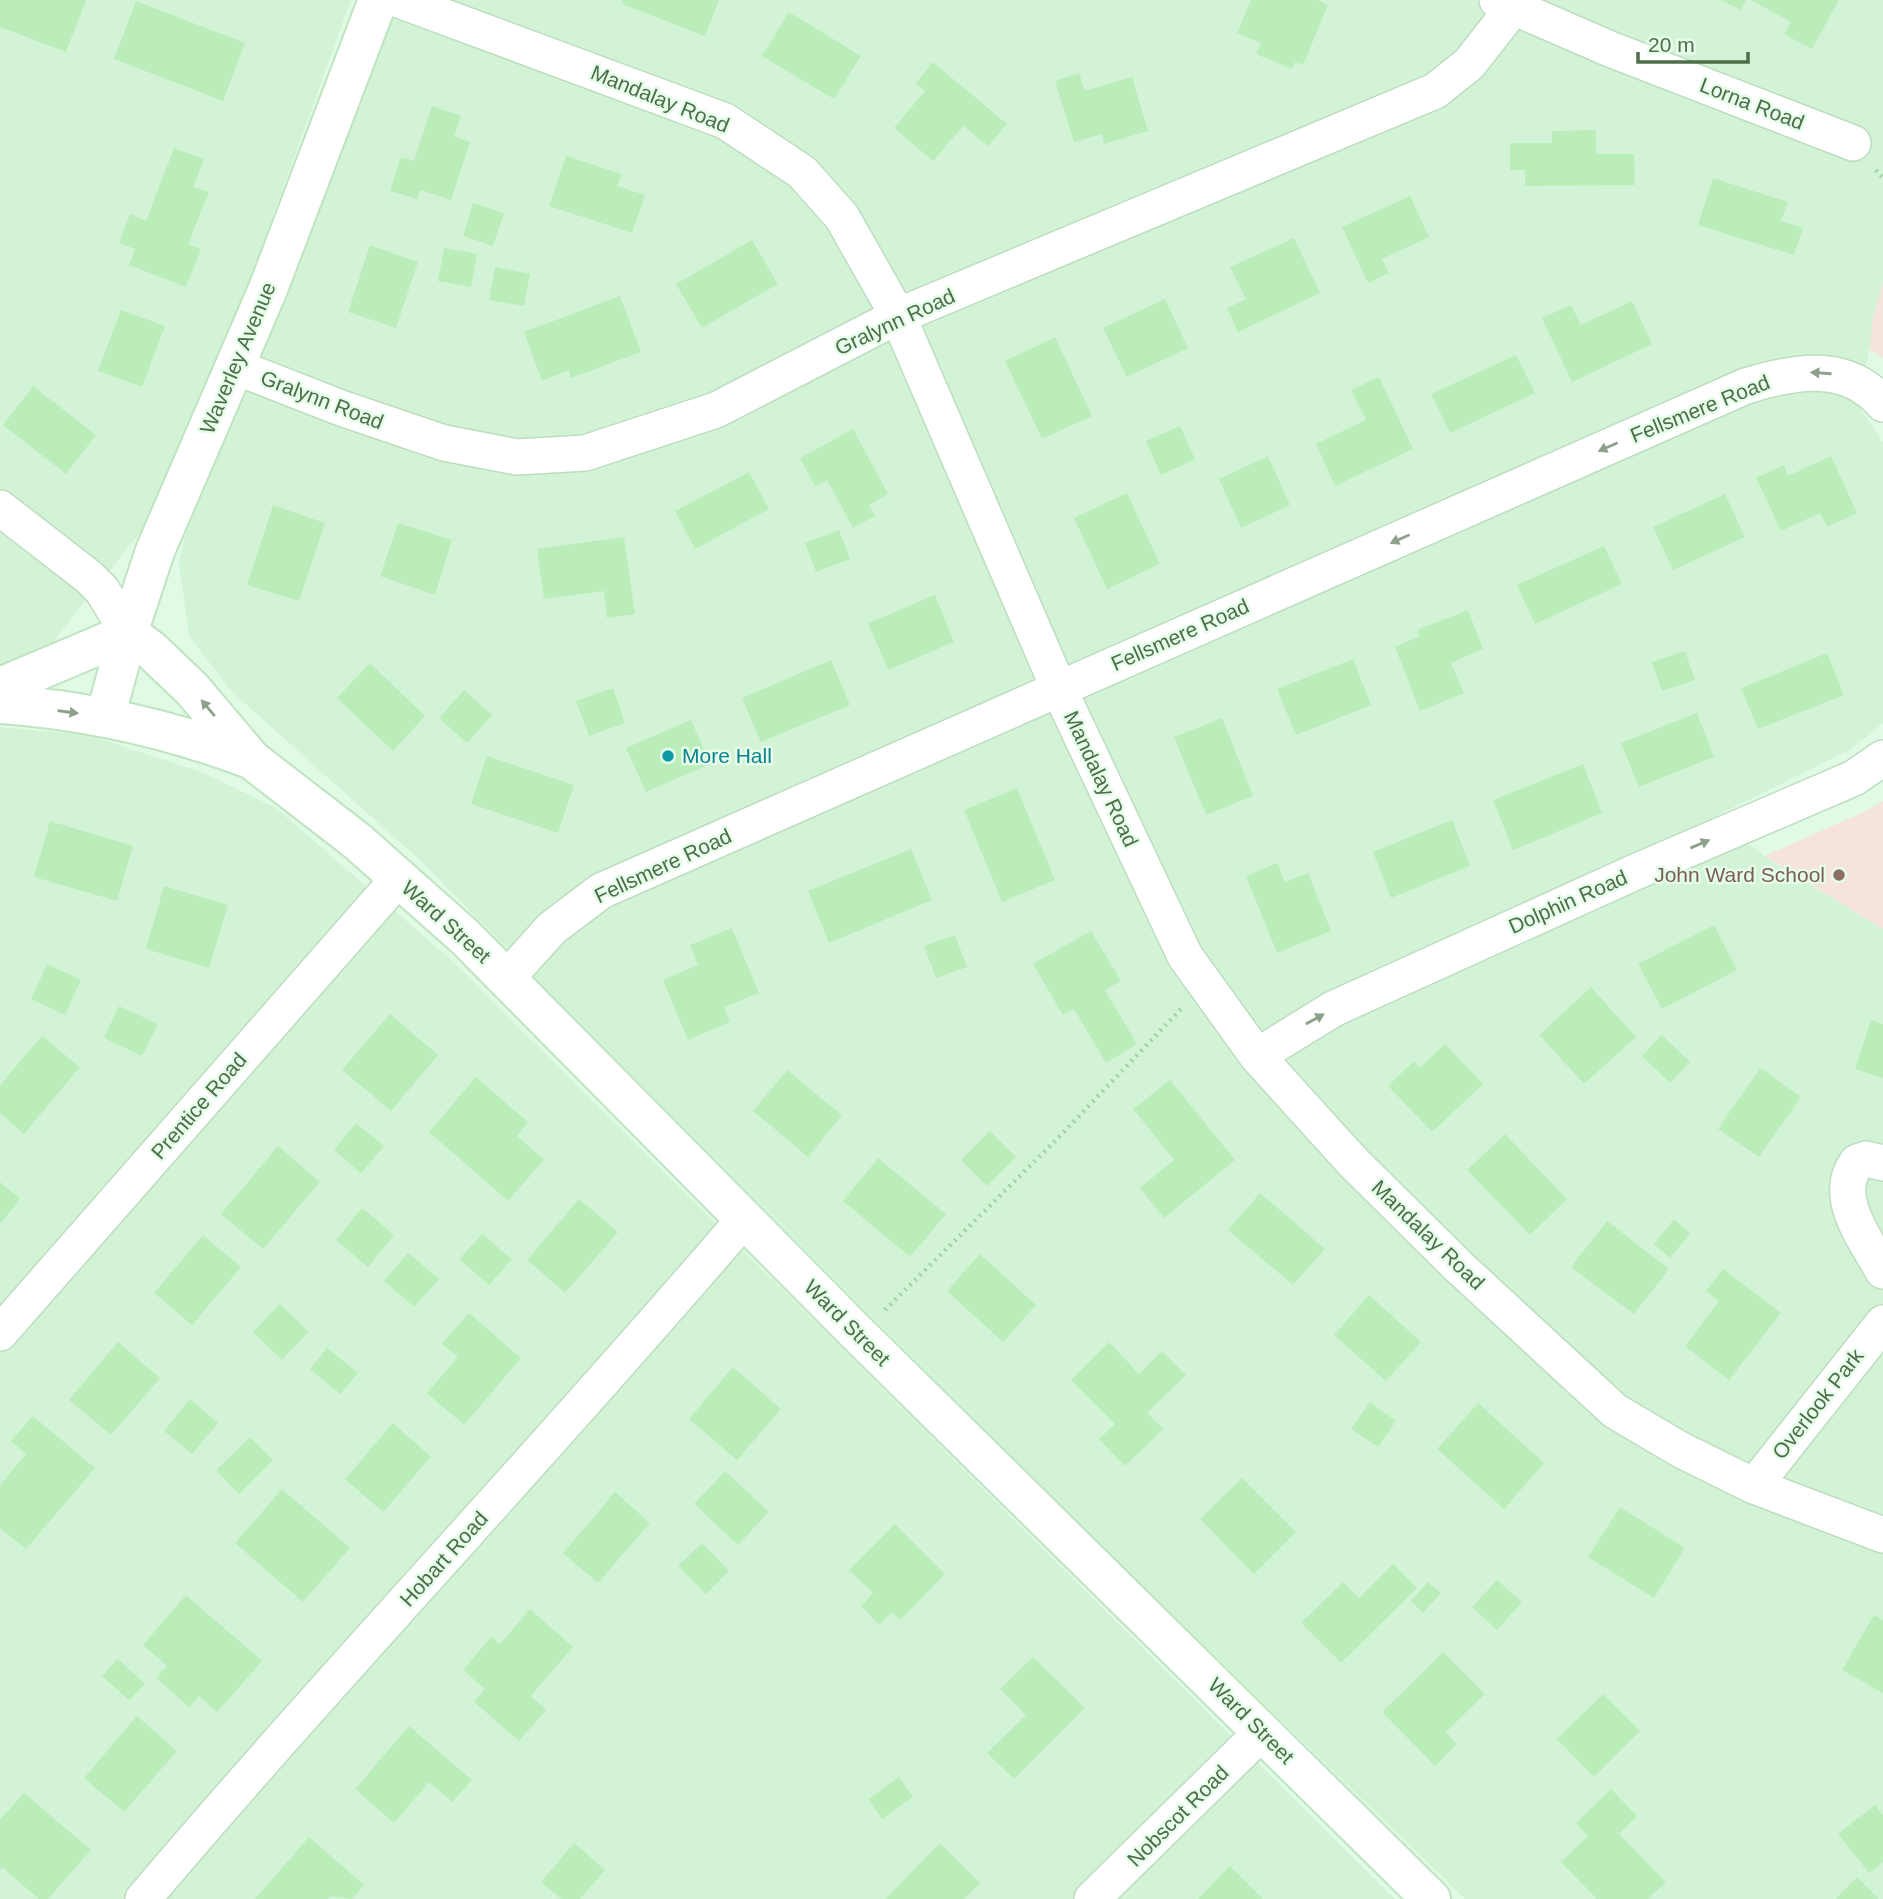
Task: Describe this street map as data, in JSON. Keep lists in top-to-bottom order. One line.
{"streets":{"street":["Mandalay Road","Lorna Road","Gralynn Road","Waverley Avenue","Fellsmere Road","Dolphin Road","Ward Street","Prentice Road","Overlook Park","Hobart Road","Nobscot Road"]},"crossings":[["Mandalay Road","Gralynn Road"],["Mandalay Road","Fellsmere Road"],["Mandalay Road","Dolphin Road"],["Mandalay Road","Overlook Park"],["Lorna Road","Gralynn Road"],["Gralynn Road","Waverley Avenue"],["Waverley Avenue","Ward Street"],["Fellsmere Road","Ward Street"],["Ward Street","Prentice Road"],["Ward Street","Hobart Road"],["Ward Street","Nobscot Road"]],"one_way":["Fellsmere Road","Dolphin Road"],"places":["More Hall","John Ward School"],"scale_bar":"20 m"}
